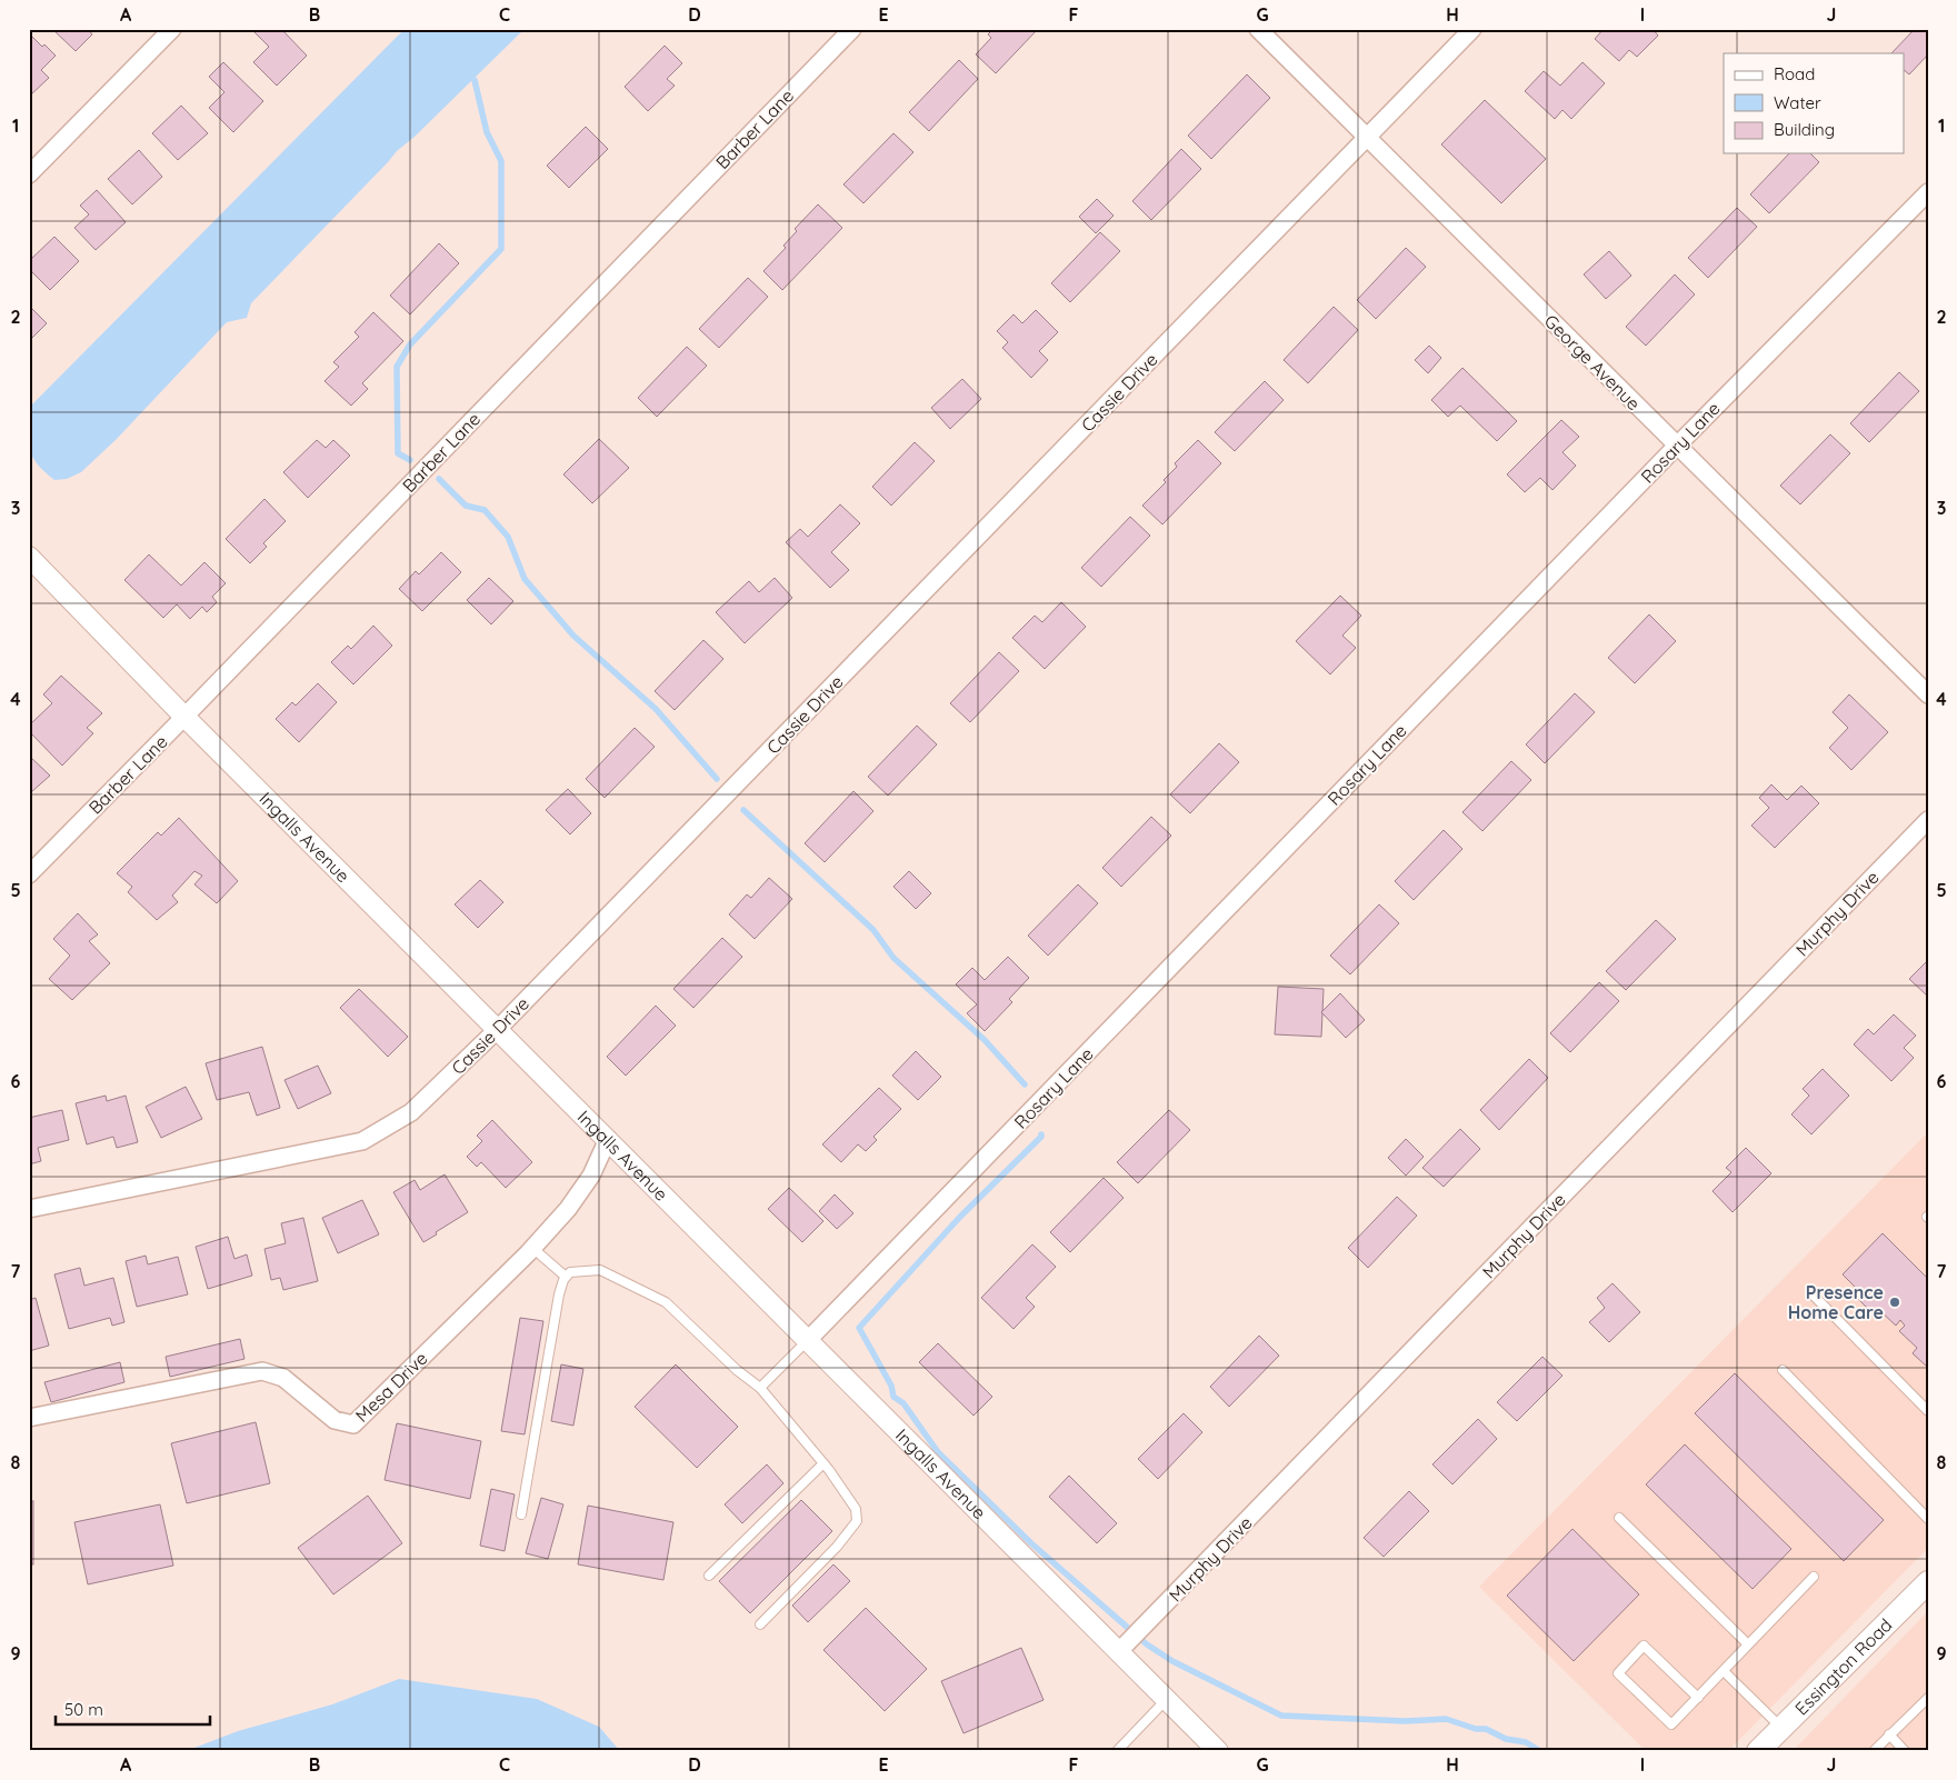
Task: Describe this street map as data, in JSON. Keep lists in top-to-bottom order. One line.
{"streets":{"main road":["Essington Road"],"street":["Barber Lane","George Avenue","Cassie Drive","Rosary Lane","Ingalls Avenue","Murphy Drive","Mesa Drive"]},"crossings":[["Barber Lane","Ingalls Avenue"],["George Avenue","Cassie Drive"],["George Avenue","Rosary Lane"],["Cassie Drive","Ingalls Avenue"],["Rosary Lane","Ingalls Avenue"],["Ingalls Avenue","Murphy Drive"],["Ingalls Avenue","Mesa Drive"]],"places":["Presence Home Care"],"legend":["Road","Water","Building"],"scale_bar":"50 m","grid":{"columns":["A","B","C","D","E","F","G","H","I","J"],"rows":["1","2","3","4","5","6","7","8","9"]}}
